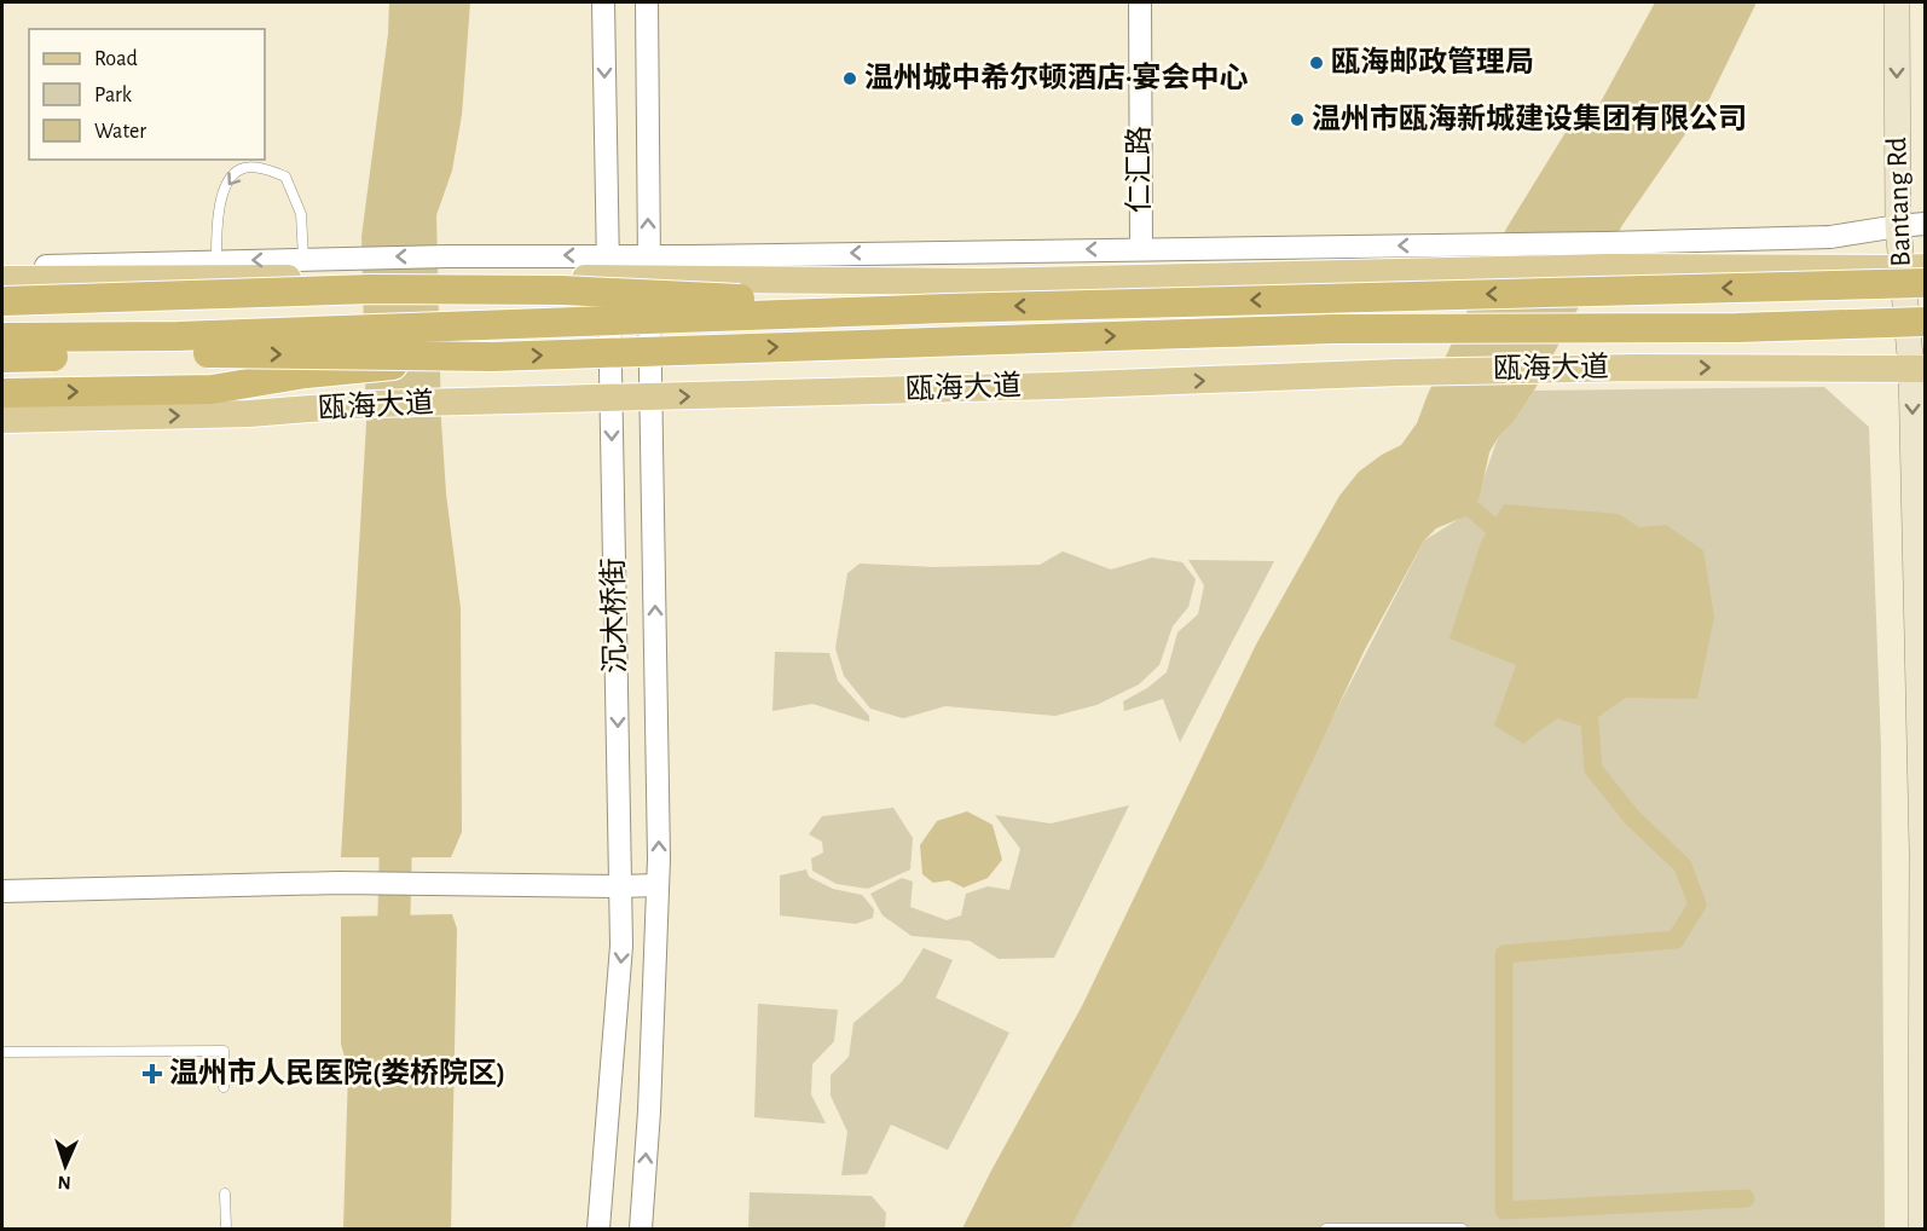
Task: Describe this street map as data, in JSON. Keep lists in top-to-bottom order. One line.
{"streets":{"highway":["瓯海大道"],"main road":["Bantang Rd"],"street":["仁汇路","沉木桥街"]},"crossings":[["Bantang Rd","瓯海大道"],["瓯海大道","沉木桥街"]],"one_way":["Bantang Rd"],"places":{"other":["瓯海邮政管理局","温州城中希尔顿酒店·宴会中心","温州市瓯海新城建设集团有限公司"],"health":["温州市人民医院(娄桥院区)"]},"legend":["Road","Park","Water"],"north":"bottom"}
